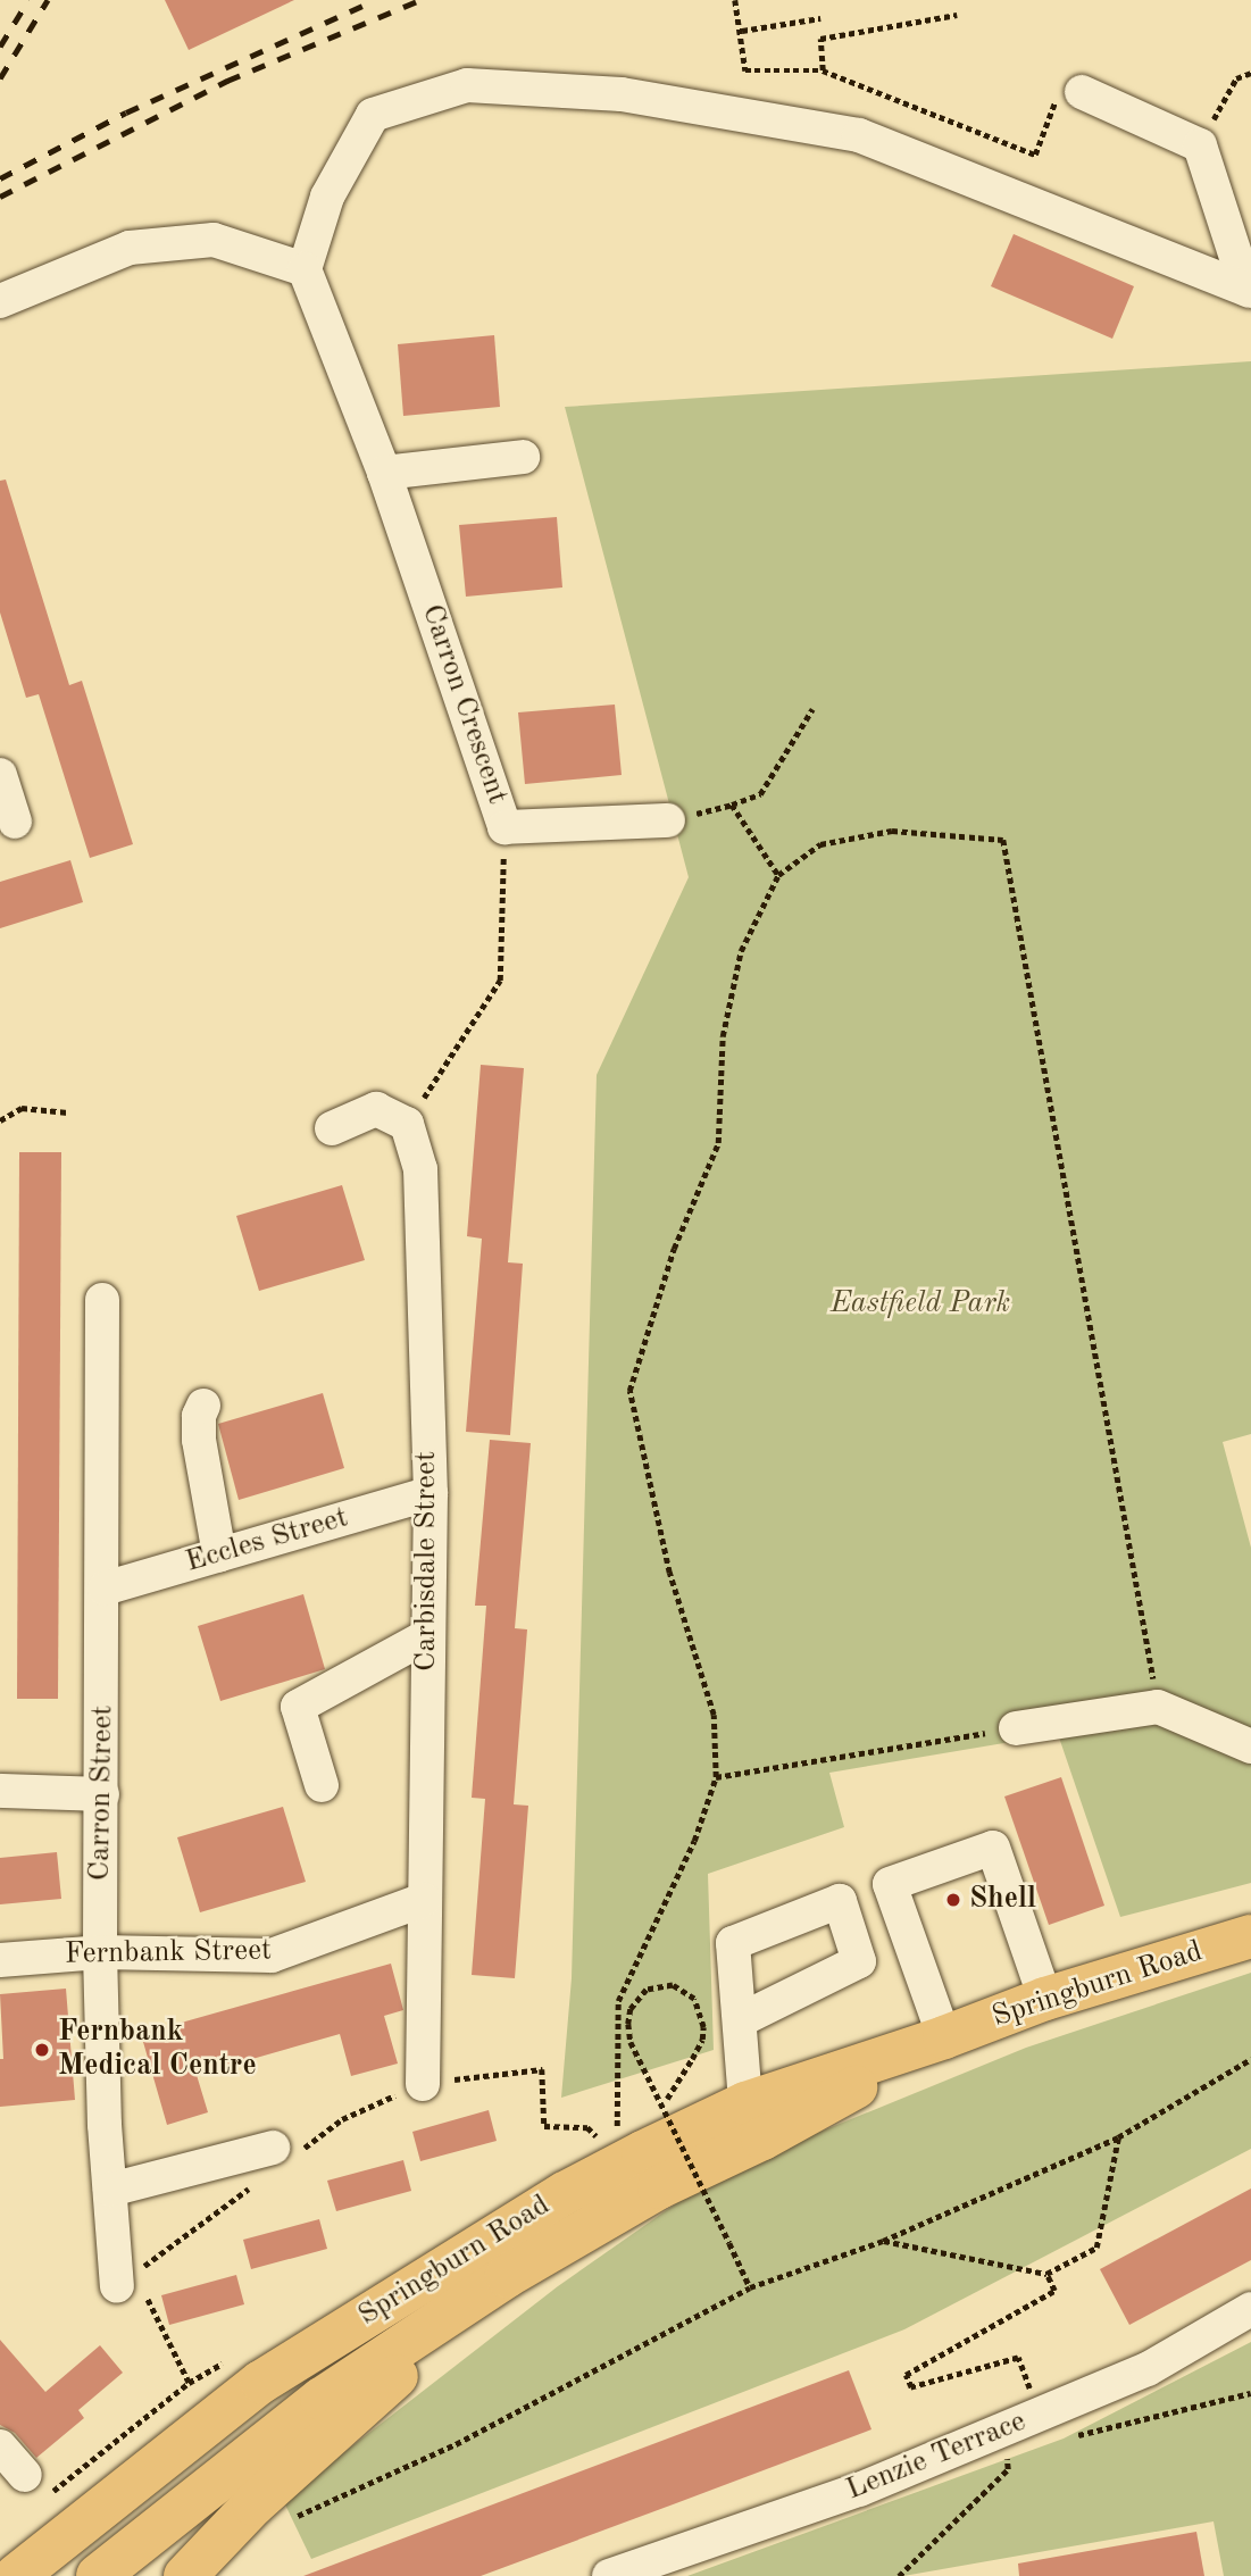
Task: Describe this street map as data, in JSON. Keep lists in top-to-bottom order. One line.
{"streets":{"main road":["Springburn Road"],"street":["Carron Crescent","Eccles Street","Carbisdale Street","Carron Street","Fernbank Street","Lenzie Terrace"]},"crossings":[["Eccles Street","Carbisdale Street"],["Eccles Street","Carron Street"],["Carbisdale Street","Fernbank Street"],["Carron Street","Fernbank Street"]],"parks":["Eastfield Park"],"places":["Shell","Fernbank Medical Centre"]}
